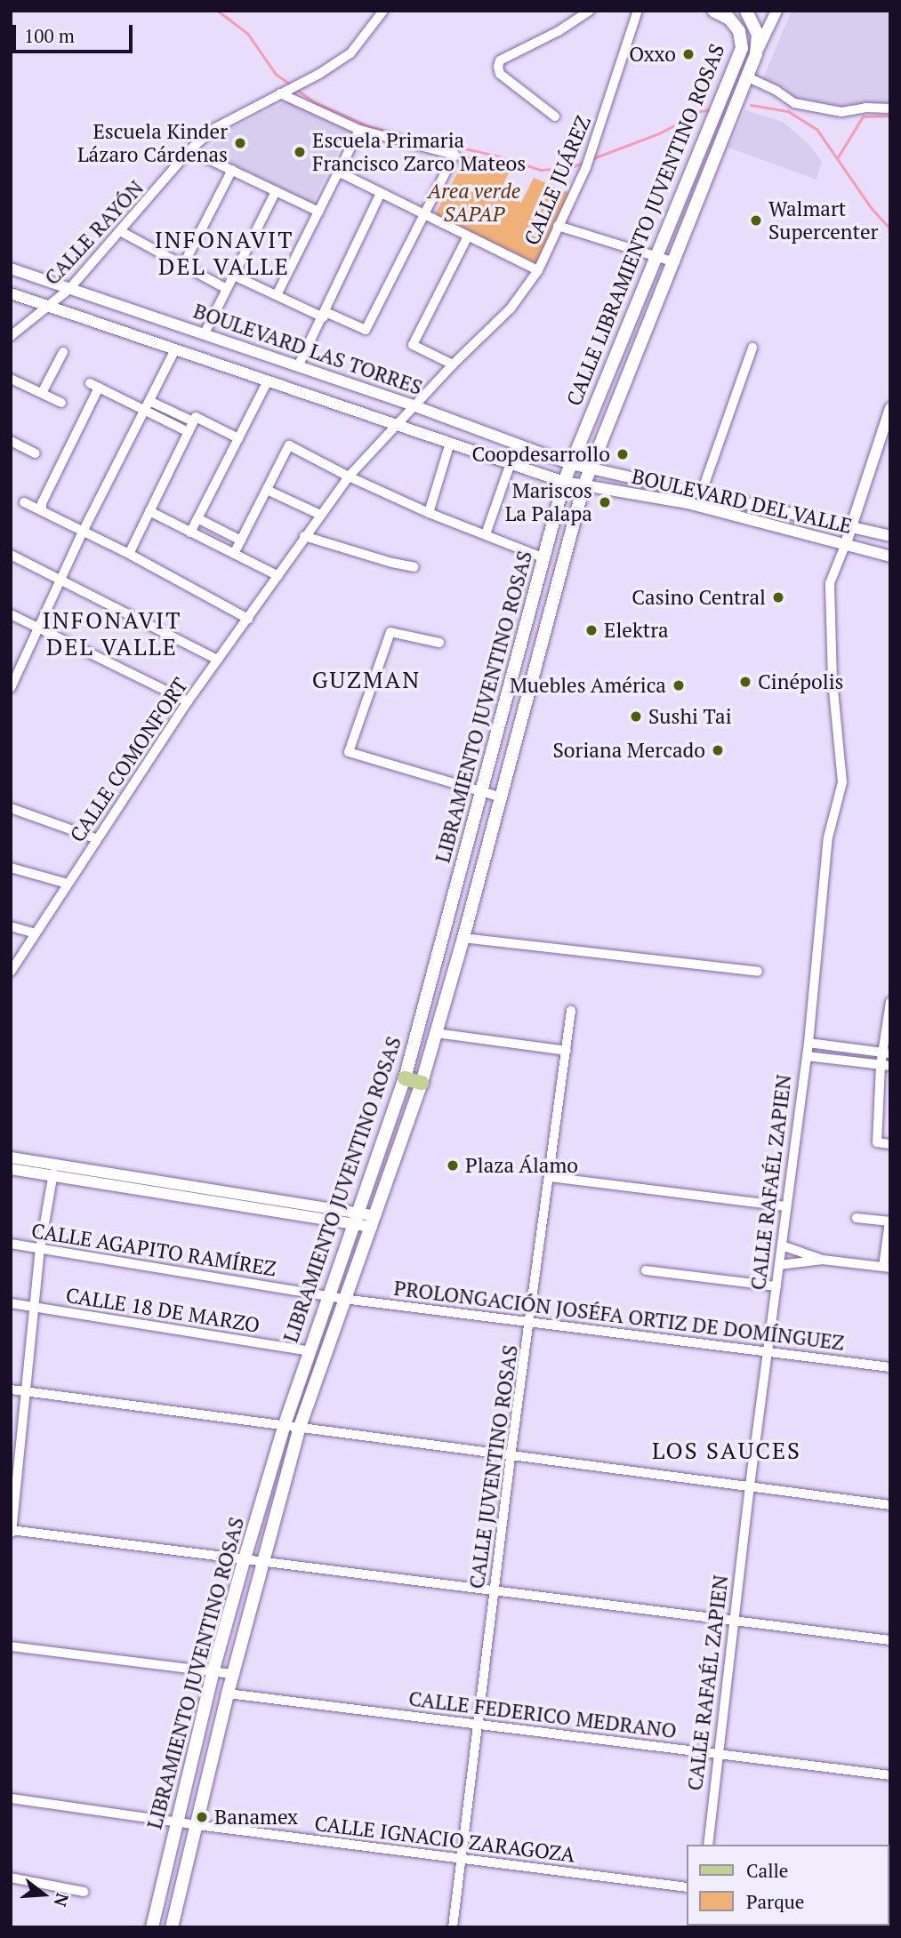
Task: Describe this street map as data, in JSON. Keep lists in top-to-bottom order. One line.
{"streets":{"main road":["CALLE LIBRAMIENTO JUVENTINO ROSAS","LIBRAMIENTO JUVENTINO ROSAS"],"street":["CALLE JUÁREZ","CALLE RAYÓN","BOULEVARD LAS TORRES","BOULEVARD DEL VALLE","CALLE COMONFORT","CALLE RAFAÉL ZAPIEN","CALLE AGAPITO RAMÍREZ","CALLE 18 DE MARZO","PROLONGACIÓN JOSÉFA ORTIZ DE DOMÍNGUEZ","CALLE JUVENTINO ROSAS","CALLE FEDERICO MEDRANO","CALLE IGNACIO ZARAGOZA"]},"crossings":[["CALLE JUÁREZ","BOULEVARD LAS TORRES"],["CALLE JUÁREZ","CALLE COMONFORT"],["CALLE LIBRAMIENTO JUVENTINO ROSAS","BOULEVARD LAS TORRES"],["CALLE LIBRAMIENTO JUVENTINO ROSAS","BOULEVARD DEL VALLE"],["CALLE LIBRAMIENTO JUVENTINO ROSAS","LIBRAMIENTO JUVENTINO ROSAS"],["CALLE RAYÓN","BOULEVARD LAS TORRES"],["BOULEVARD LAS TORRES","BOULEVARD DEL VALLE"],["BOULEVARD LAS TORRES","LIBRAMIENTO JUVENTINO ROSAS"],["BOULEVARD LAS TORRES","CALLE COMONFORT"],["BOULEVARD DEL VALLE","LIBRAMIENTO JUVENTINO ROSAS"],["BOULEVARD DEL VALLE","CALLE RAFAÉL ZAPIEN"],["LIBRAMIENTO JUVENTINO ROSAS","CALLE AGAPITO RAMÍREZ"],["LIBRAMIENTO JUVENTINO ROSAS","CALLE 18 DE MARZO"],["LIBRAMIENTO JUVENTINO ROSAS","PROLONGACIÓN JOSÉFA ORTIZ DE DOMÍNGUEZ"],["LIBRAMIENTO JUVENTINO ROSAS","CALLE FEDERICO MEDRANO"],["LIBRAMIENTO JUVENTINO ROSAS","CALLE IGNACIO ZARAGOZA"],["CALLE RAFAÉL ZAPIEN","PROLONGACIÓN JOSÉFA ORTIZ DE DOMÍNGUEZ"],["CALLE RAFAÉL ZAPIEN","CALLE FEDERICO MEDRANO"],["CALLE AGAPITO RAMÍREZ","PROLONGACIÓN JOSÉFA ORTIZ DE DOMÍNGUEZ"],["PROLONGACIÓN JOSÉFA ORTIZ DE DOMÍNGUEZ","CALLE JUVENTINO ROSAS"],["CALLE JUVENTINO ROSAS","CALLE FEDERICO MEDRANO"],["CALLE JUVENTINO ROSAS","CALLE IGNACIO ZARAGOZA"]],"districts":["INFONAVIT DEL VALLE","INFONAVIT DEL VALLE","GUZMAN","LOS SAUCES"],"parks":["Area verde SAPAP"],"places":["Oxxo","Escuela Kinder Lázaro Cárdenas","Escuela Primaria Francisco Zarco Mateos","Walmart Supercenter","Coopdesarrollo","Mariscos La Palapa","Casino Central","Elektra","Cinépolis","Muebles América","Sushi Tai","Soriana Mercado","Plaza Álamo","Banamex"],"legend":["Calle","Parque"],"scale_bar":"100 m","north":"right"}
